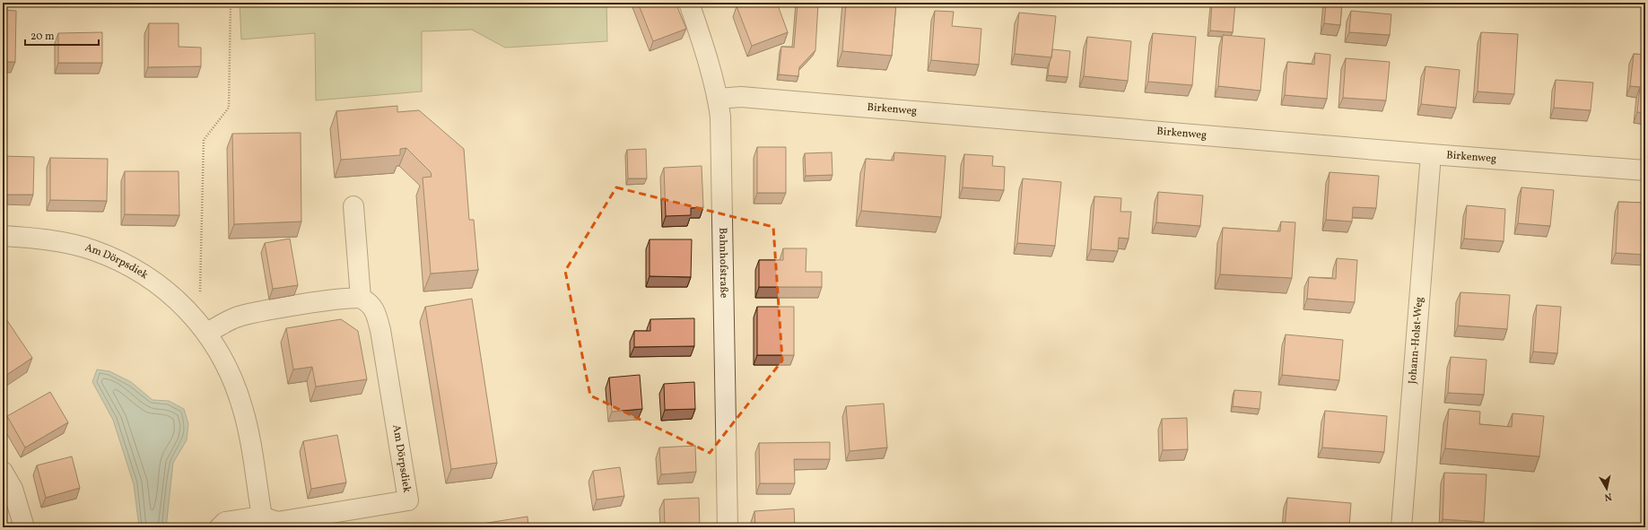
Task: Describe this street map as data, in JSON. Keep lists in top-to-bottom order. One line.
{"streets":{"street":["Birkenweg","Bahnhofstraße","Am Dörpsdiek","Johann-Holst-Weg"]},"crossings":[["Birkenweg","Bahnhofstraße"],["Birkenweg","Johann-Holst-Weg"]],"scale_bar":"20 m","north":"bottom"}
